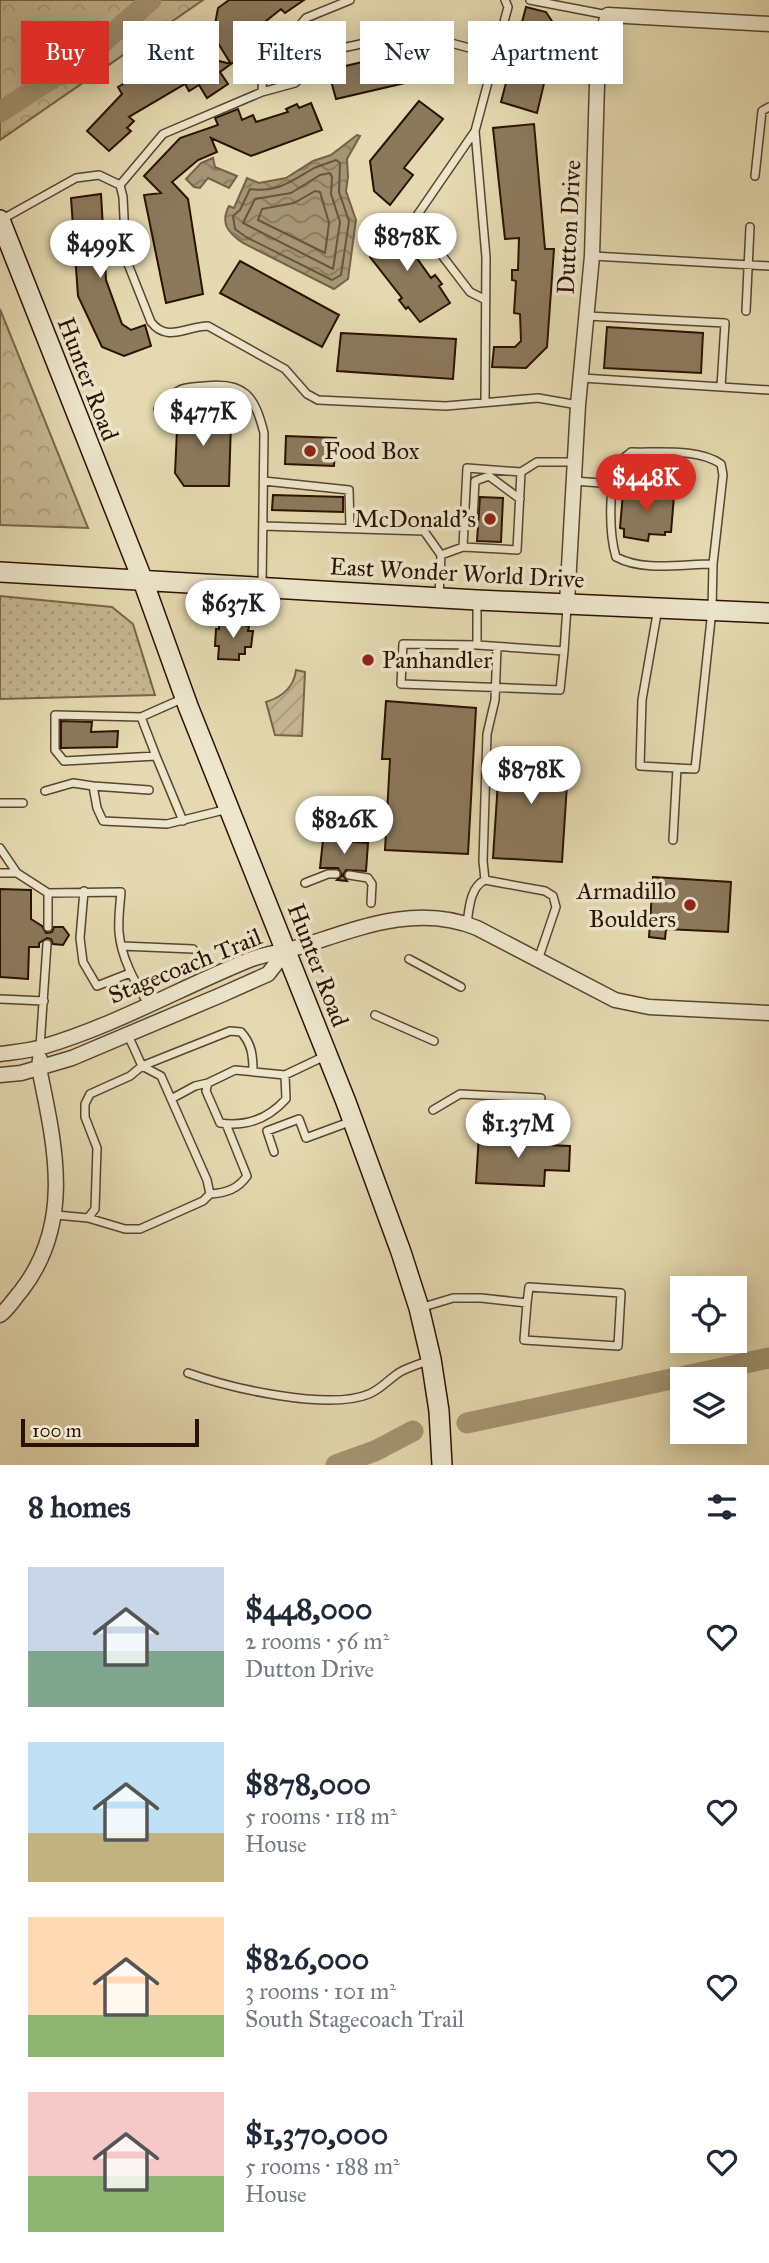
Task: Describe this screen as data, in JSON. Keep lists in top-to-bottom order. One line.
{"streets":{"main road":["Hunter Road","East Wonder World Drive"],"street":["Dutton Drive","Stagecoach Trail"]},"crossings":[["Dutton Drive","East Wonder World Drive"],["Hunter Road","East Wonder World Drive"],["Hunter Road","Stagecoach Trail"]],"places":["Food Box","McDonald's","Panhandler","Armadillo Boulders"],"scale_bar":"100 m","page":{"chip":["Buy","Rent","Filters","New","Apartment"],"price":["$878K","$499K","$477K","$448K","$637K","$878K","$826K","$1.37M"],"scale":"100 m","heading":"8 homes","list":[{"name":"$448,000","note":"2 rooms · 56 m² · Dutton Drive"},{"name":"$878,000","note":"5 rooms · 118 m² · House"},{"name":"$826,000","note":"3 rooms · 101 m² · South Stagecoach Trail"},{"name":"$1,370,000","note":"5 rooms · 188 m² · House"}]}}
